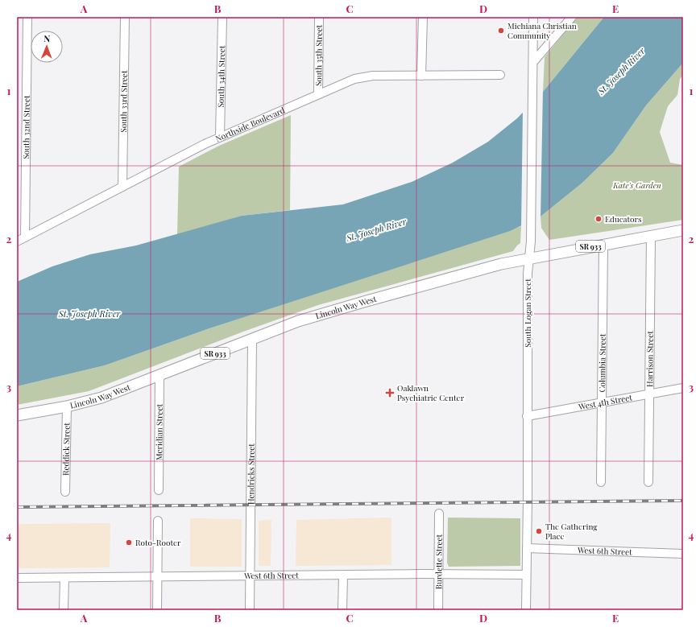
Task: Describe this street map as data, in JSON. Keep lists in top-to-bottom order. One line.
{"streets":{"main road":["SR 933","Lincoln Way West"],"street":["South 35th Street","South 34th Street","South 33rd Street","Northside Boulevard","South 32nd Street","South Logan Street","Harrison Street","Columbia Street","West 4th Street","Meridian Street","Reddick Street","Hendricks Street","West 6th Street","Burdette Street"]},"crossings":[["South 35th Street","Northside Boulevard"],["South 34th Street","Northside Boulevard"],["South 33rd Street","Northside Boulevard"],["Northside Boulevard","South 32nd Street"],["Lincoln Way West","South Logan Street"],["Lincoln Way West","Harrison Street"],["Lincoln Way West","Columbia Street"],["Lincoln Way West","Meridian Street"],["Lincoln Way West","Reddick Street"],["Lincoln Way West","Hendricks Street"],["South Logan Street","West 4th Street"],["South Logan Street","West 6th Street"],["Harrison Street","West 4th Street"],["Columbia Street","West 4th Street"],["Hendricks Street","West 6th Street"],["West 6th Street","Burdette Street"]],"water":["St. Joseph River"],"parks":["Kate's Garden"],"places":{"other":["Michiana Christian Community","Educators","The Gathering Place","Roto-Rooter"],"health":["Oaklawn Psychiatric Center"]},"north":"top","grid":{"columns":["A","B","C","D","E"],"rows":["1","2","3","4"]}}
